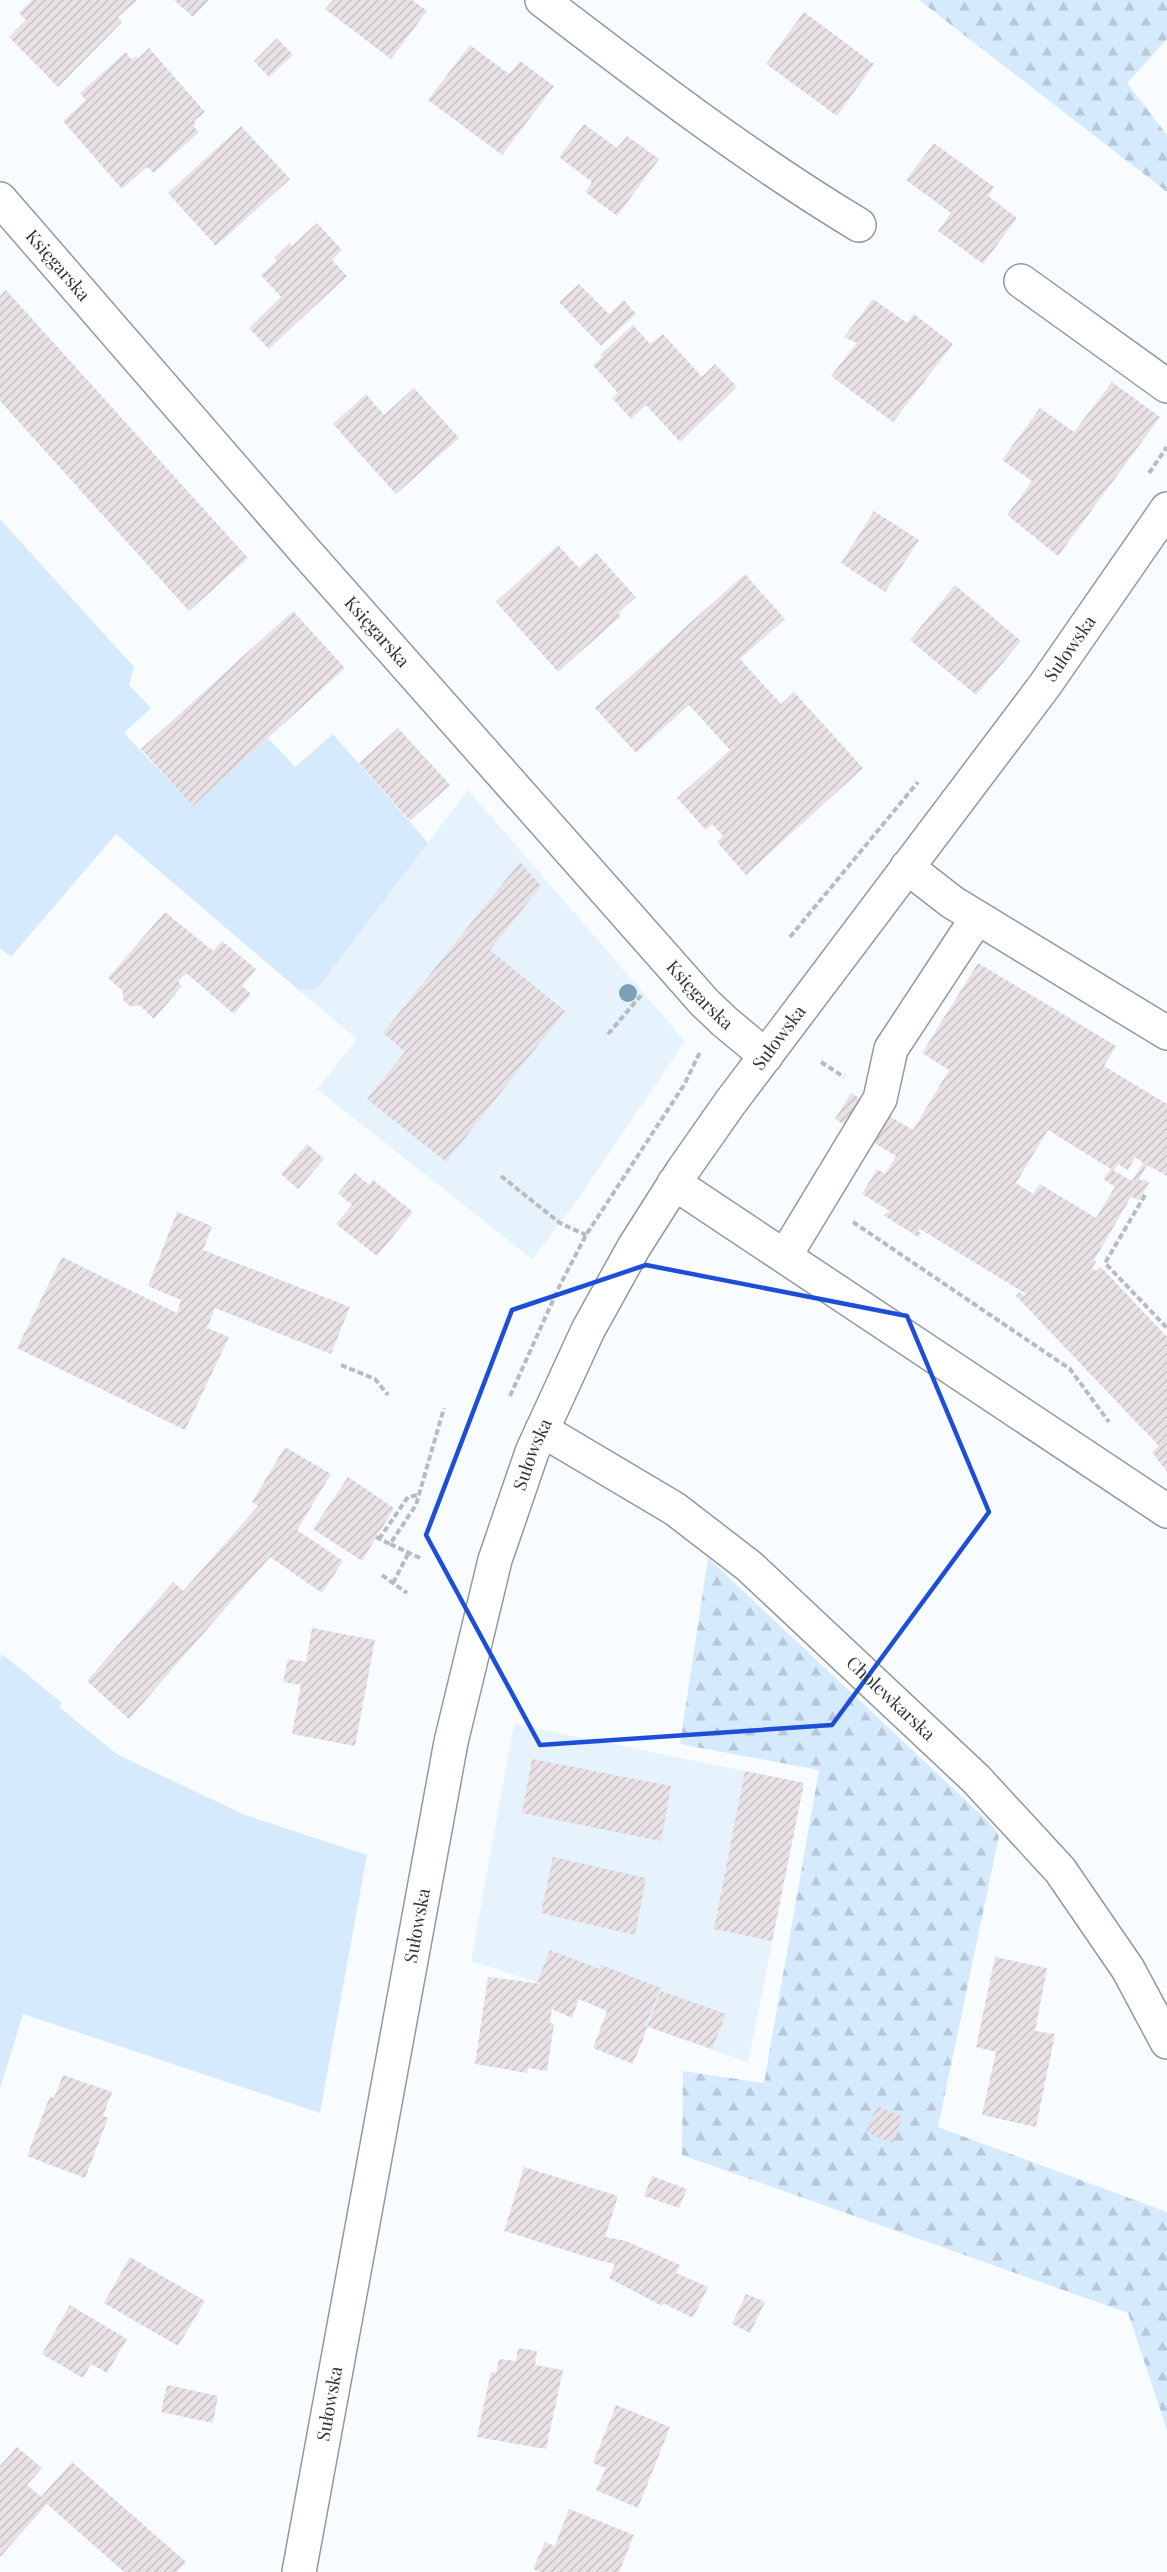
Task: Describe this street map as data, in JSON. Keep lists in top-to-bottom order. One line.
{"streets":{"main road":["Księgarska","Sułowska","Cholewkarska"]},"crossings":[["Księgarska","Sułowska"],["Sułowska","Cholewkarska"]]}
